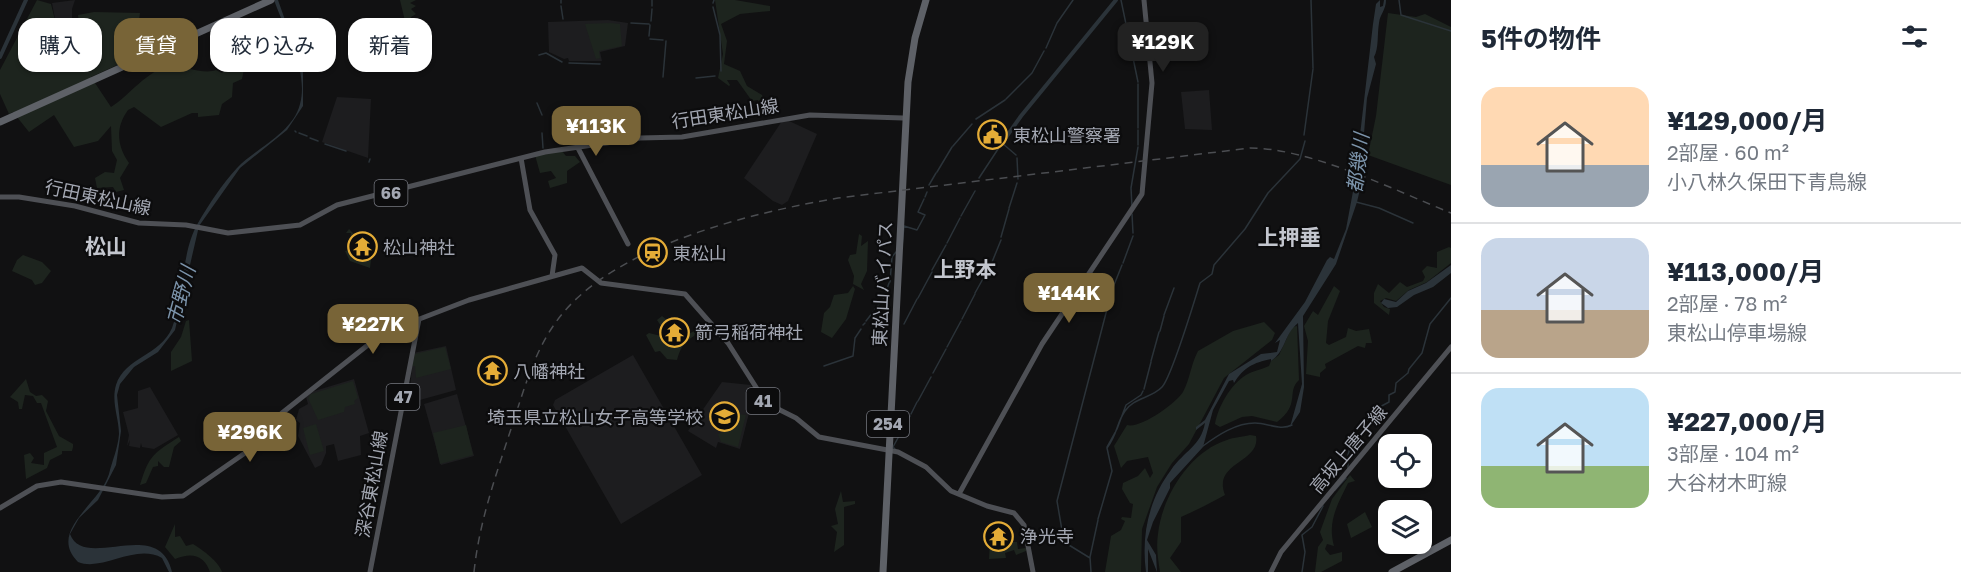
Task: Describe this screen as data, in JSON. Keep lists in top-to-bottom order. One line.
{"streets":{"highway":["東松山バイパス","254"],"main road":["行田東松山線","66","47","41","高坂上唐子線","深谷東松山線"]},"crossings":[["行田東松山線","東松山バイパス"],["東松山バイパス","41"]],"districts":["上押垂","松山","上野本"],"water":["都幾川","市野川"],"places":{"public building":["東松山警察署"],"temple":["松山神社","箭弓稲荷神社","八幡神社","浄光寺"],"station":["東松山"],"school or university":["埼玉県立松山女子高等学校"]},"page":{"heading":"5件の物件","chip":["購入","賃貸","絞り込み","新着"],"price":["¥129K","¥113K","¥144K","¥227K","¥296K"],"list":[{"name":"¥129,000/月","note":"2部屋 · 60 m² · 小八林久保田下青鳥線"},{"name":"¥113,000/月","note":"2部屋 · 78 m² · 東松山停車場線"},{"name":"¥227,000/月","note":"3部屋 · 104 m² · 大谷材木町線"}]}}
